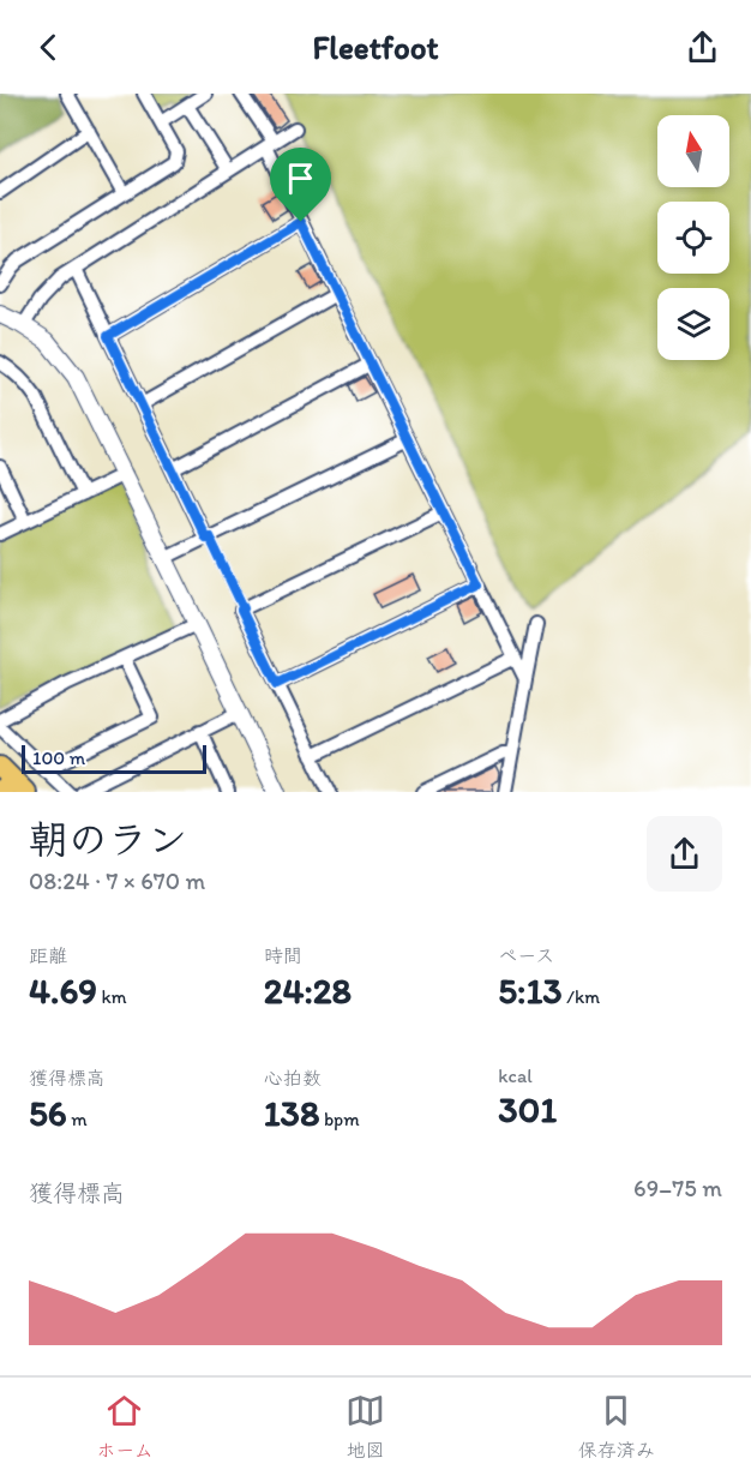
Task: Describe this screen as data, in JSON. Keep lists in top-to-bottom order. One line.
{"scale_bar":"100 m","north":"top","page":{"header":"Fleetfoot","scale":"100 m","heading":["朝のラン","08:24 · 7 × 670 m"],"stats":[["距離","4.69 km"],["時間","24:28"],["ペース","5:13 /km"],["獲得標高","56 m"],["心拍数","138 bpm"],["kcal","301"]],"chart":["獲得標高","69–75 m"],"tabs":["ホーム","地図","保存済み"]}}
